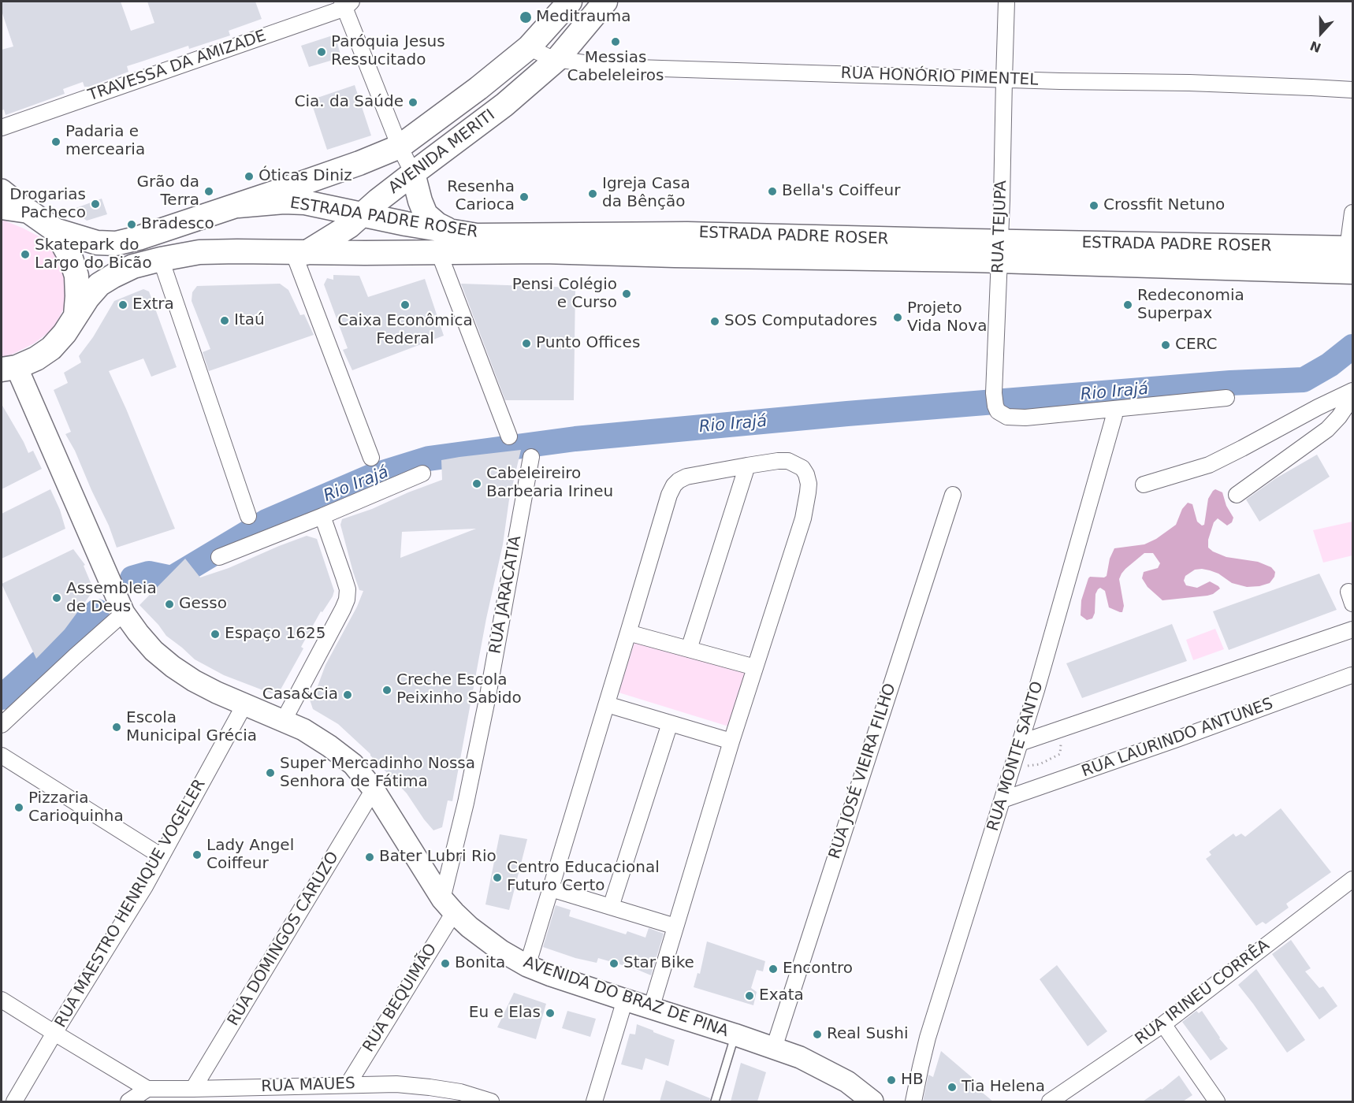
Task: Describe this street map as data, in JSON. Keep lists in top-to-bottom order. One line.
{"streets":{"main road":["AVENIDA MERITI","ESTRADA PADRE ROSER"],"street":["TRAVESSA DA AMIZADE","RUA HONÓRIO PIMENTEL","RUA TEJUPA","RUA JARACATIA","RUA LAURINDO ANTUNES","RUA MONTE SANTO","RUA JOSÉ VIEIRA FILHO","RUA MAESTRO HENRIQUE VOGELER","RUA DOMINGOS CARUZO","RUA IRINEU CORRÊA","AVENIDA DO BRAZ DE PINA","RUA BEQUIMÃO","RUA MAUES"]},"crossings":[["RUA HONÓRIO PIMENTEL","AVENIDA MERITI"],["RUA HONÓRIO PIMENTEL","RUA TEJUPA"],["AVENIDA MERITI","ESTRADA PADRE ROSER"],["AVENIDA MERITI","AVENIDA DO BRAZ DE PINA"],["ESTRADA PADRE ROSER","RUA TEJUPA"],["RUA TEJUPA","RUA MONTE SANTO"],["RUA JARACATIA","AVENIDA DO BRAZ DE PINA"],["RUA JARACATIA","RUA BEQUIMÃO"],["RUA LAURINDO ANTUNES","RUA MONTE SANTO"],["RUA JOSÉ VIEIRA FILHO","AVENIDA DO BRAZ DE PINA"],["RUA MAESTRO HENRIQUE VOGELER","AVENIDA DO BRAZ DE PINA"],["RUA DOMINGOS CARUZO","AVENIDA DO BRAZ DE PINA"],["RUA DOMINGOS CARUZO","RUA MAUES"],["AVENIDA DO BRAZ DE PINA","RUA BEQUIMÃO"],["RUA BEQUIMÃO","RUA MAUES"]],"water":["Rio Irajá"],"places":["Meditrauma","Messias Cabeleleiros","Paróquia Jesus Ressucitado","Cia. da Saúde","Padaria e mercearia","Óticas Diniz","Grão da Terra","Bella's Coiffeur","Igreja Casa da Bênção","Resenha Carioca","Drogarias Pacheco","Crossfit Netuno","Bradesco","Skatepark do Largo do Bicão","Pensi Colégio e Curso","Extra","Caixa Econômica Federal","Redeconomia Superpax","Projeto Vida Nova","Itaú","SOS Computadores","Punto Offices","CERC","Cabeleireiro Barbearia Irineu","Assembleia de Deus","Gesso","Espaço 1625","Creche Escola Peixinho Sabido","Casa&Cia","Escola Municipal Grécia","Super Mercadinho Nossa Senhora de Fátima","Pizzaria Carioquinha","Lady Angel Coiffeur","Bater Lubri Rio","Centro Educacional Futuro Certo","Bonita","Star Bike","Encontro","Exata","Eu e Elas","Real Sushi","HB","Tia Helena"],"north":"bottom"}
